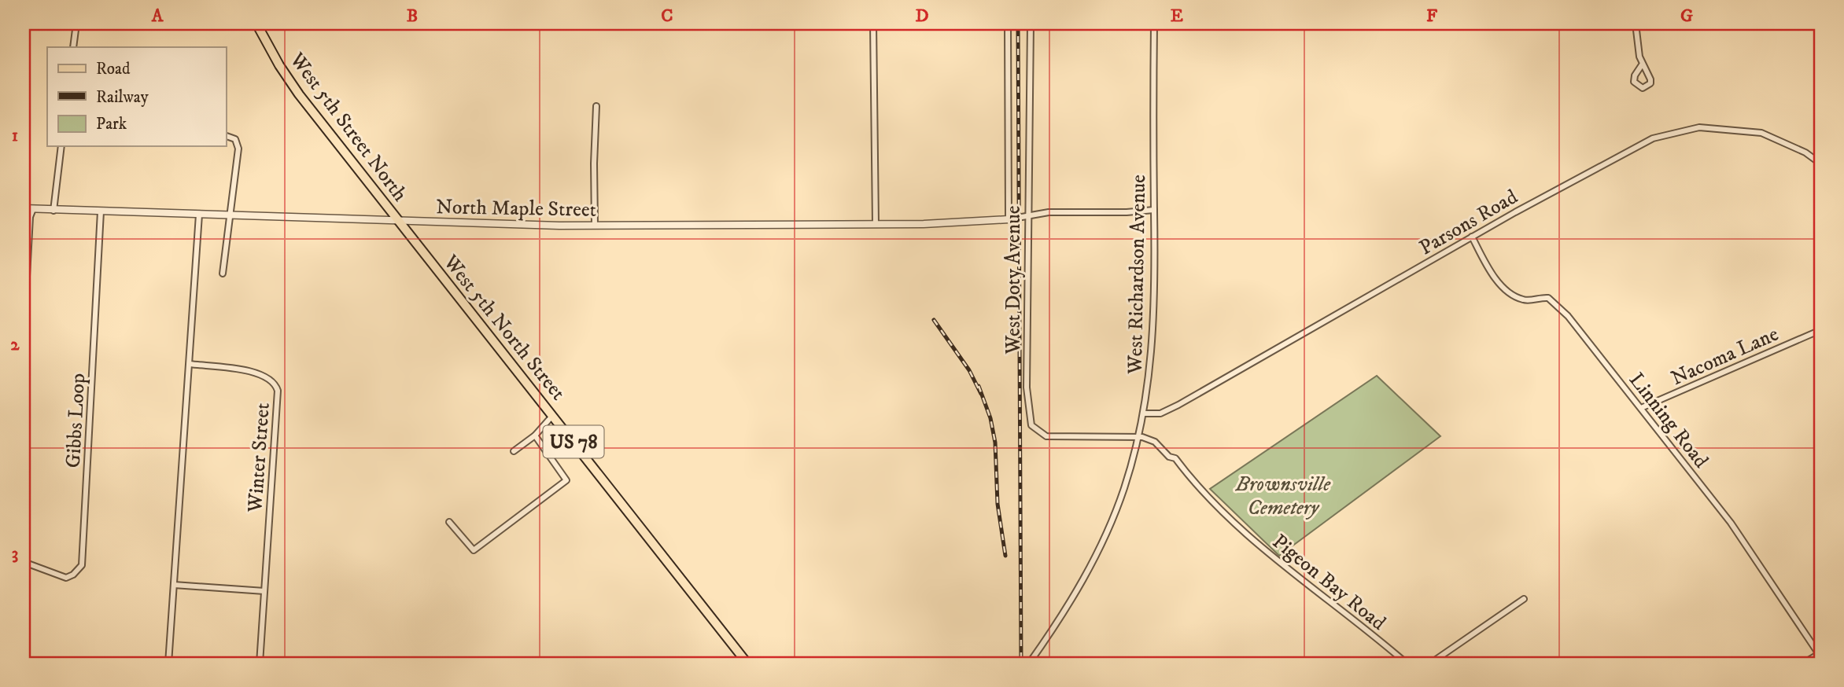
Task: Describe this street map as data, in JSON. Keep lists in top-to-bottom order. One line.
{"streets":{"main road":["West 5th Street North","West 5th North Street","US 78"],"street":["North Maple Street","Parsons Road","West Richardson Avenue","West Doty Avenue","Nacoma Lane","Linning Road","Gibbs Loop","Winter Street","Pigeon Bay Road"]},"crossings":[["West 5th Street North","North Maple Street"],["West 5th Street North","West 5th North Street"],["North Maple Street","West 5th North Street"],["North Maple Street","Gibbs Loop"],["Parsons Road","West Richardson Avenue"],["Parsons Road","Linning Road"],["West Richardson Avenue","West Doty Avenue"],["West Richardson Avenue","Pigeon Bay Road"],["West Doty Avenue","Pigeon Bay Road"],["Nacoma Lane","Linning Road"]],"parks":["Brownsville Cemetery"],"legend":["Road","Railway","Park"],"grid":{"columns":["A","B","C","D","E","F","G"],"rows":["1","2","3"]}}
